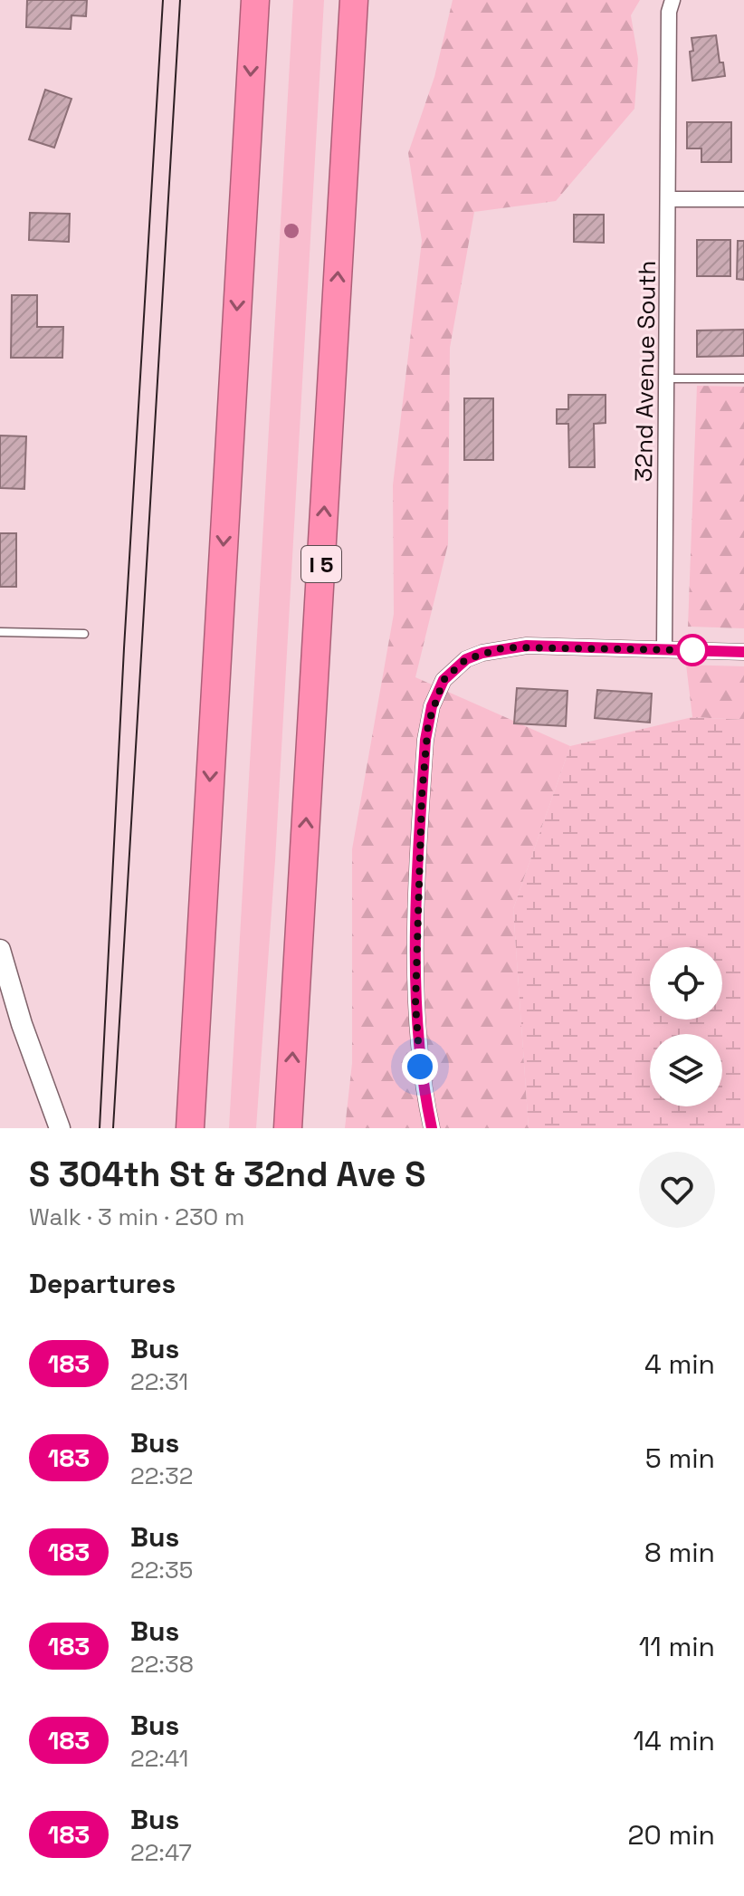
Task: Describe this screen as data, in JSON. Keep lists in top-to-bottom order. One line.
{"streets":{"highway":["I 5"],"street":["32nd Avenue South"]},"lines":["bus line 183"],"page":{"heading":[["S 304th St & 32nd Ave S","Walk · 3 min · 230 m"],"Departures"],"list":[{"mark":"183","name":"Bus","note":"22:31","value":"4 min"},{"mark":"183","name":"Bus","note":"22:32","value":"5 min"},{"mark":"183","name":"Bus","note":"22:35","value":"8 min"},{"mark":"183","name":"Bus","note":"22:38","value":"11 min"},{"mark":"183","name":"Bus","note":"22:41","value":"14 min"},{"mark":"183","name":"Bus","note":"22:47","value":"20 min"}]}}
